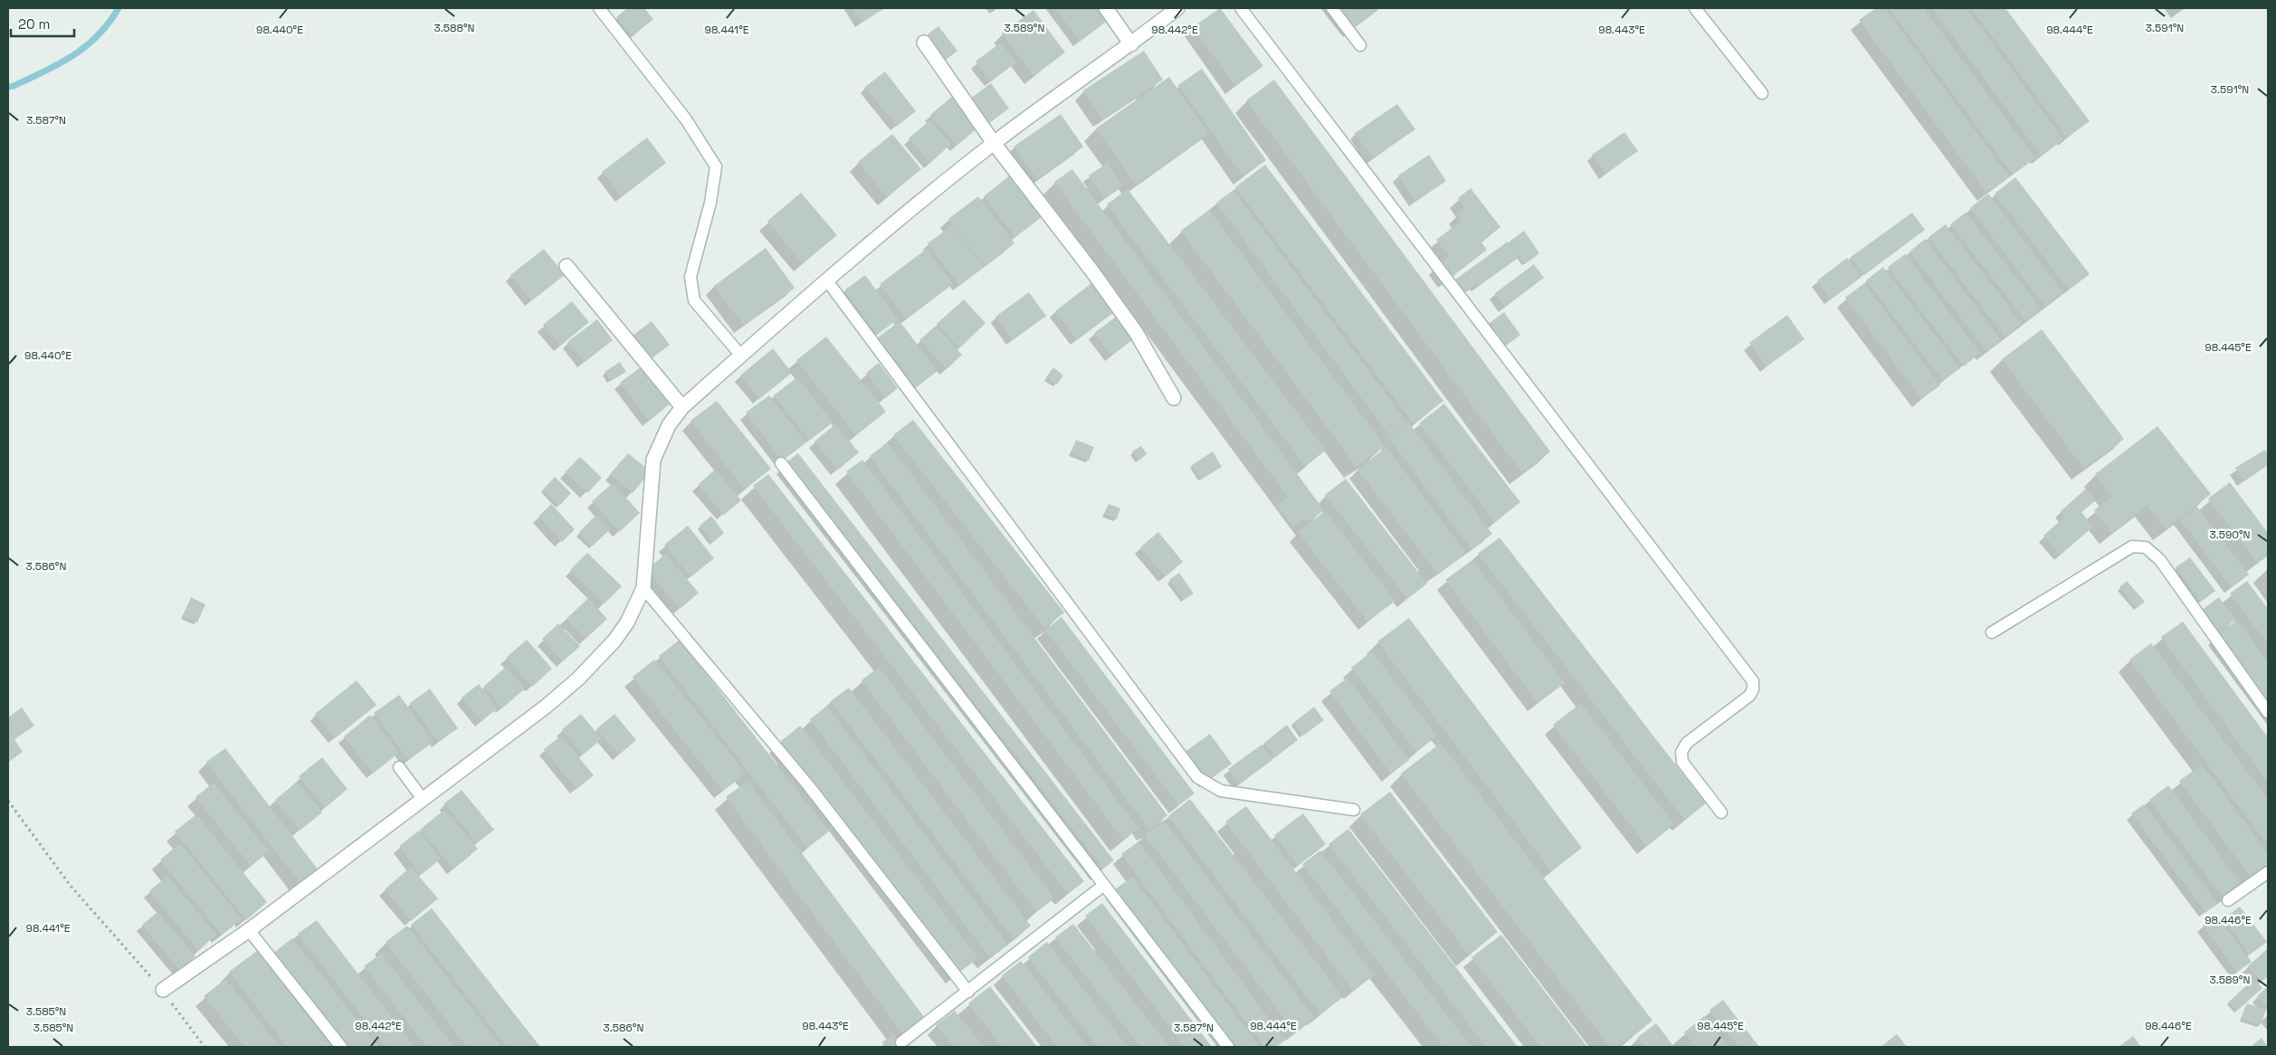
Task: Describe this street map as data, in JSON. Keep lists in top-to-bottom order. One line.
{"scale_bar":"20 m","coordinates":["3.588°N","3.589°N","3.591°N","98.440°E","98.443°E","98.441°E","98.442°E","98.444°E","3.587°N","98.445°E","3.590°N","3.586°N","98.446°E","3.585°N"]}
